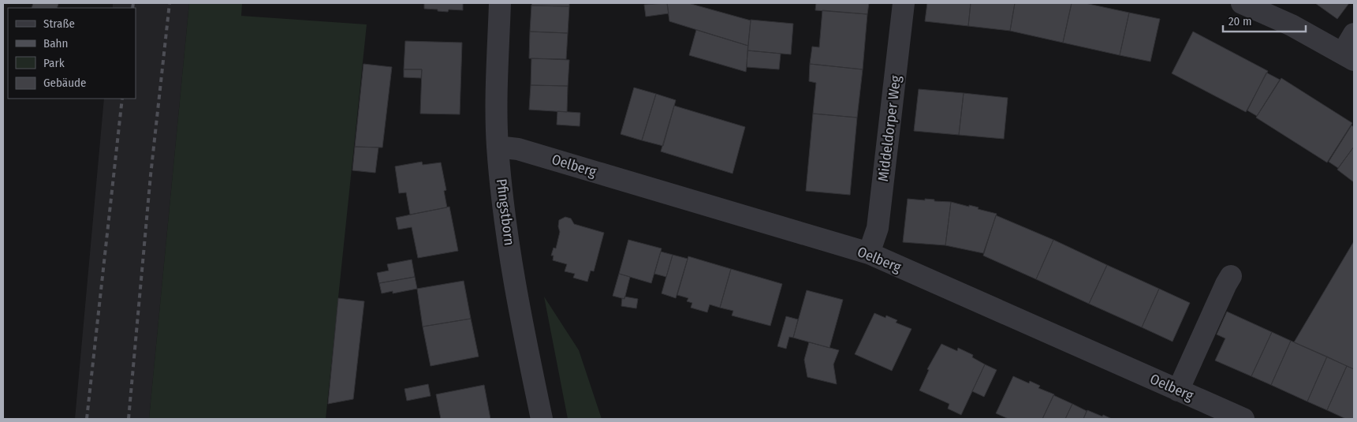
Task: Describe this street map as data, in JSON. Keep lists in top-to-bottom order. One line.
{"streets":{"street":["Middeldorper Weg","Oelberg","Pfingstborn"]},"crossings":[["Middeldorper Weg","Oelberg"],["Oelberg","Pfingstborn"]],"legend":["Straße","Bahn","Park","Gebäude"],"scale_bar":"20 m"}
